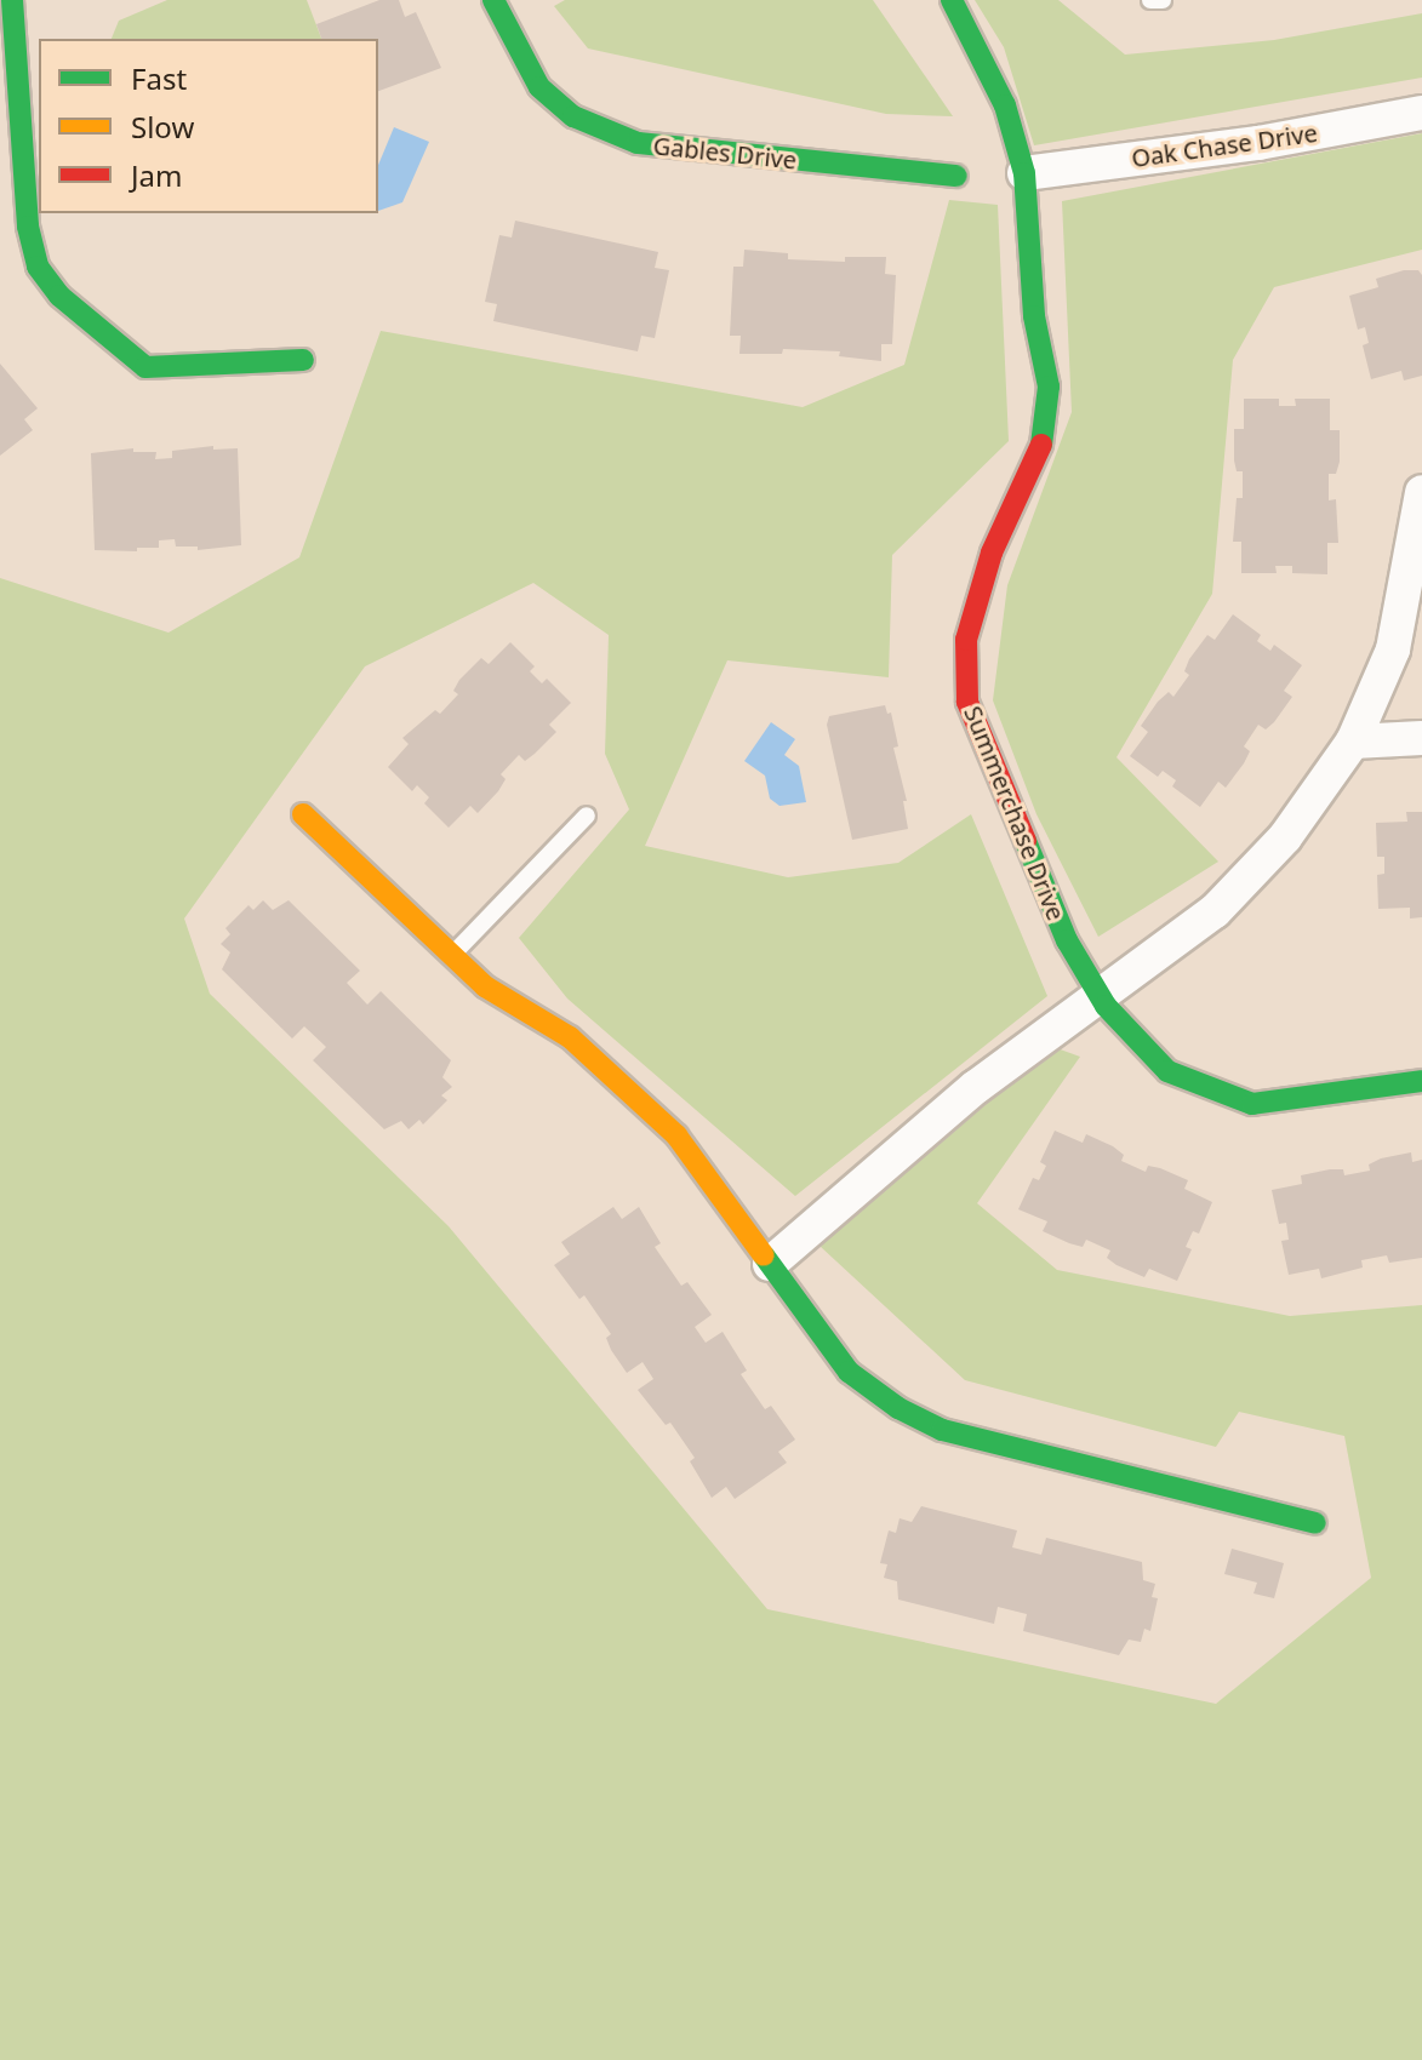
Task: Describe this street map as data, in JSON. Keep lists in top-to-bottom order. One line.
{"streets":{"street":["Oak Chase Drive","Gables Drive","Summerchase Drive"]},"crossings":[["Oak Chase Drive","Summerchase Drive"]],"legend":["Fast","Slow","Jam"]}
